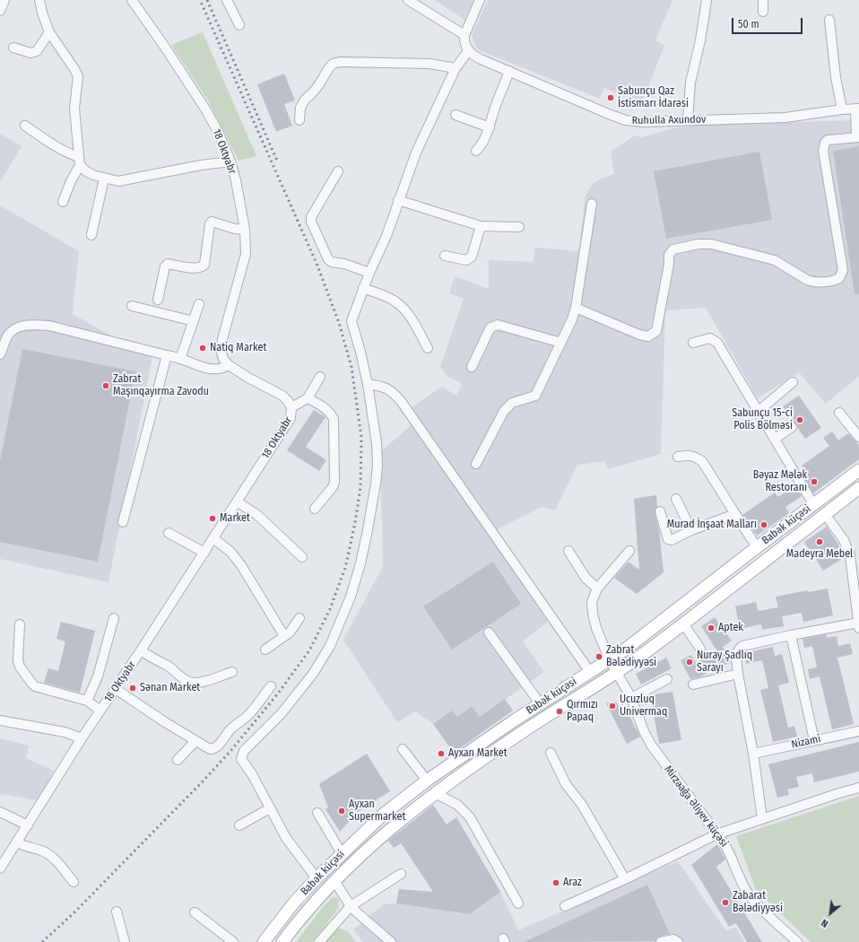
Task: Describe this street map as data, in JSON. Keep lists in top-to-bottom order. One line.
{"streets":{"main road":["Babək küçəsi"],"street":["Ruhulla Axundov","18 Oktyabr","Nizami","Mirzəağa Əliyev küçəsi"]},"crossings":[["Babək küçəsi","Mirzəağa Əliyev küçəsi"]],"places":["Sabunçu Qaz İstismarı İdarəsi","Natiq Market","Zabrat Maşınqayırma Zavodu","Sabunçu 15-ci Polis Bölməsi","Bəyaz Mələk Restoranı","Market","Murad İnşaat Malları","Madeyra Mebel","Aptek","Zabrat Bәlәdiyyәsi","Nuray Şadlıq Sarayı","Sənan Market","Ucuzluq Univermaq","Qırmızı Papaq","Ayxan Market","Ayxan Supermarket","Araz","Zabarat Bələdiyyəsi"],"scale_bar":"50 m","north":"bottom left"}
